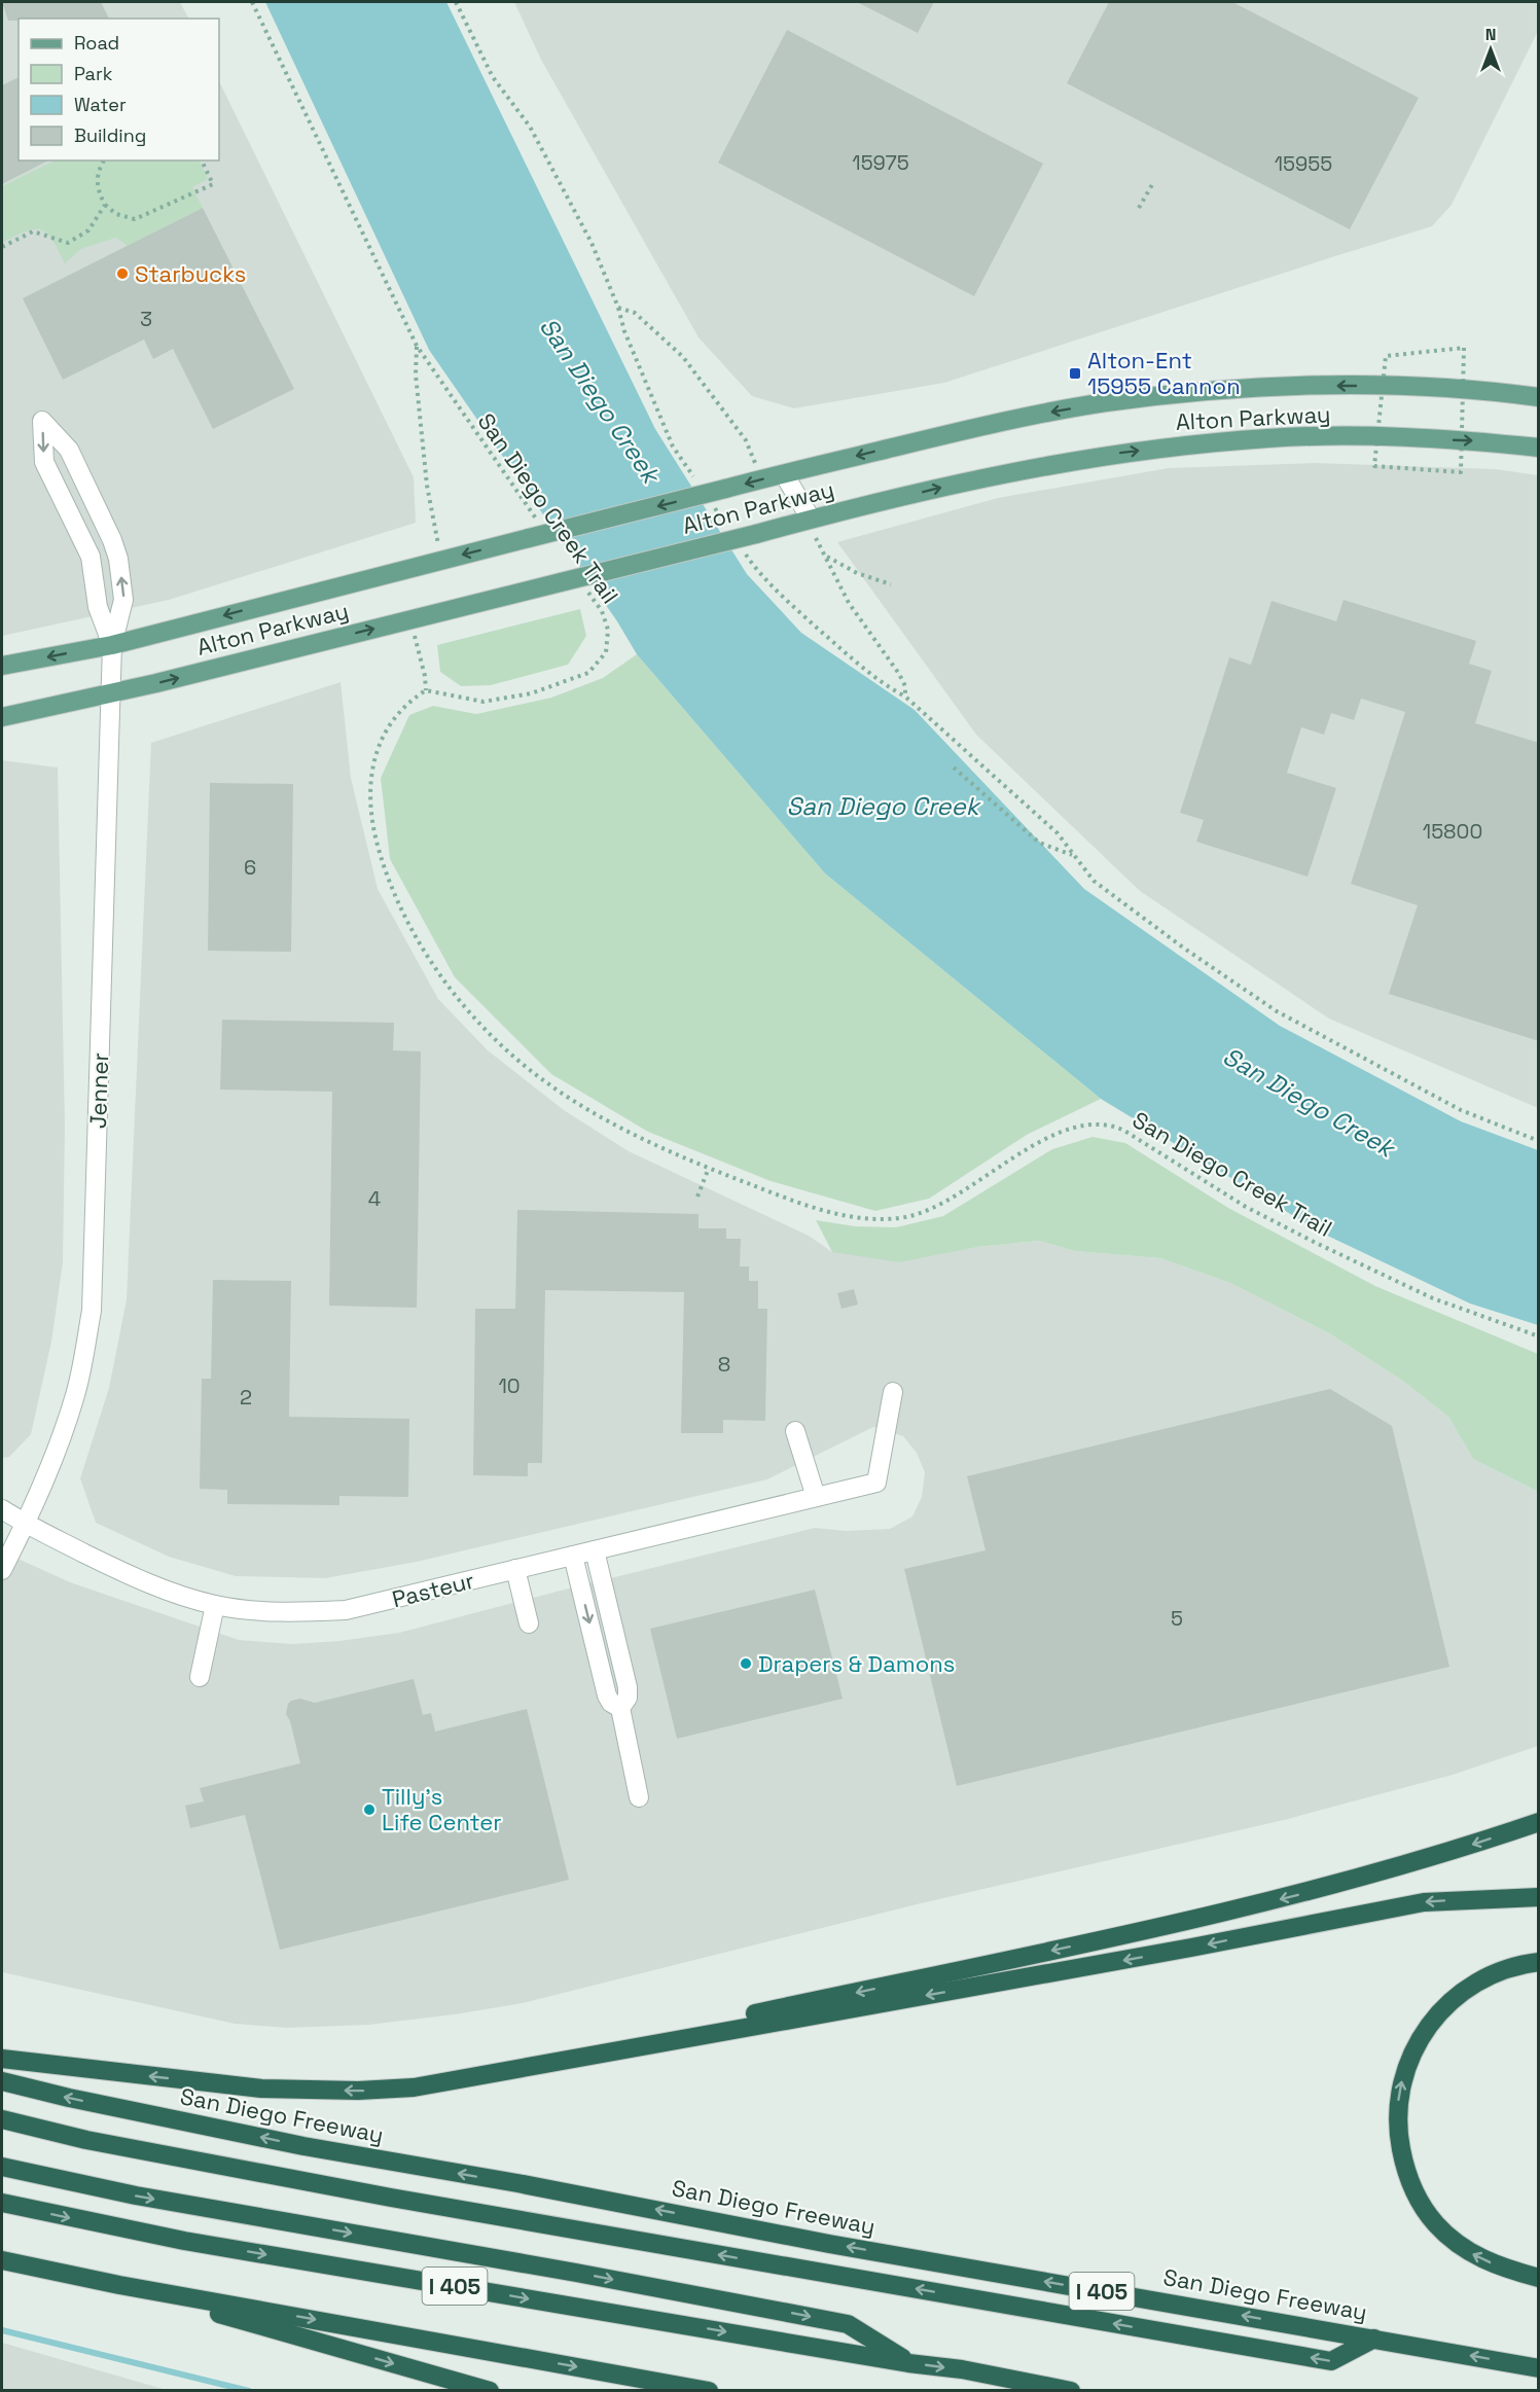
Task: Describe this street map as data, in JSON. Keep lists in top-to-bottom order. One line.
{"streets":{"highway":["San Diego Freeway","I 405"],"main road":["Alton Parkway"],"street":["Jenner","Pasteur"],"path":["San Diego Creek Trail"]},"crossings":[["Alton Parkway","San Diego Creek Trail"],["Alton Parkway","Jenner"],["Jenner","Pasteur"]],"water":["San Diego Creek"],"places":{"other":["Starbucks","Drapers & Damons","Tilly's Life Center"],"transit":["Alton-Ent 15955 Cannon"]},"house_numbers":["15975","15955","3","15800","6","4","8","10","2","5"],"legend":["Road","Park","Water","Building"],"north":"top"}
